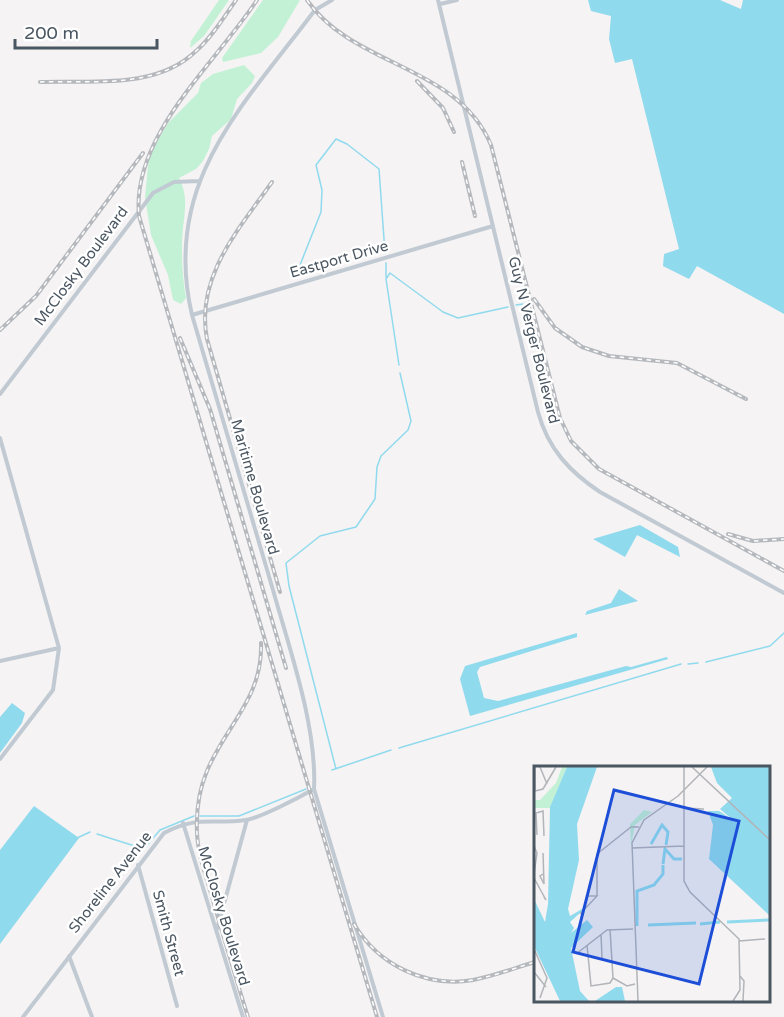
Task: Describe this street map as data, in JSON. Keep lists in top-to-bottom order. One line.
{"streets":{"street":["Eastport Drive","McClosky Boulevard","Guy N Verger Boulevard","Maritime Boulevard","Shoreline Avenue","Smith Street"]},"crossings":[["Eastport Drive","Guy N Verger Boulevard"],["Eastport Drive","Maritime Boulevard"],["McClosky Boulevard","Maritime Boulevard"],["McClosky Boulevard","Shoreline Avenue"],["Shoreline Avenue","Smith Street"]],"scale_bar":"200 m"}
